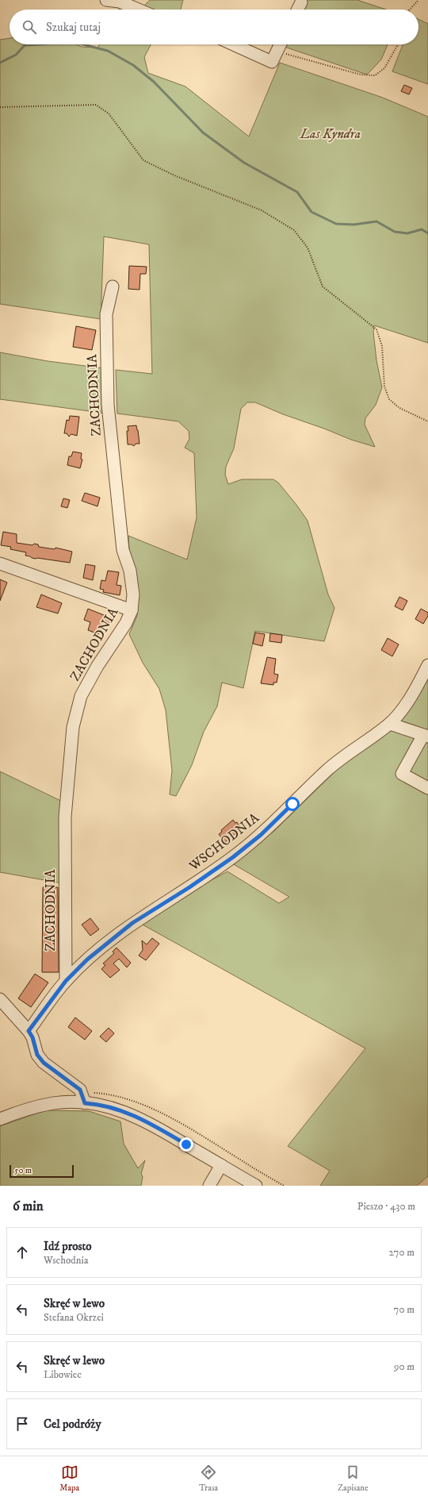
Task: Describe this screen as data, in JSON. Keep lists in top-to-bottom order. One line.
{"streets":{"street":["ZACHODNIA","WSCHODNIA"]},"crossings":[["ZACHODNIA","WSCHODNIA"]],"parks":["Las Kyndra"],"scale_bar":"50 m","page":{"search":"Szukaj tutaj","scale":"50 m","heading":["6 min","Pieszo · 430 m"],"list":[["Idź prosto","Wschodnia","270 m"],["Skręć w lewo","Stefana Okrzei","70 m"],["Skręć w lewo","Libowiec","90 m"],"Cel podróży"],"nav":["Mapa","Trasa","Zapisane"]}}
